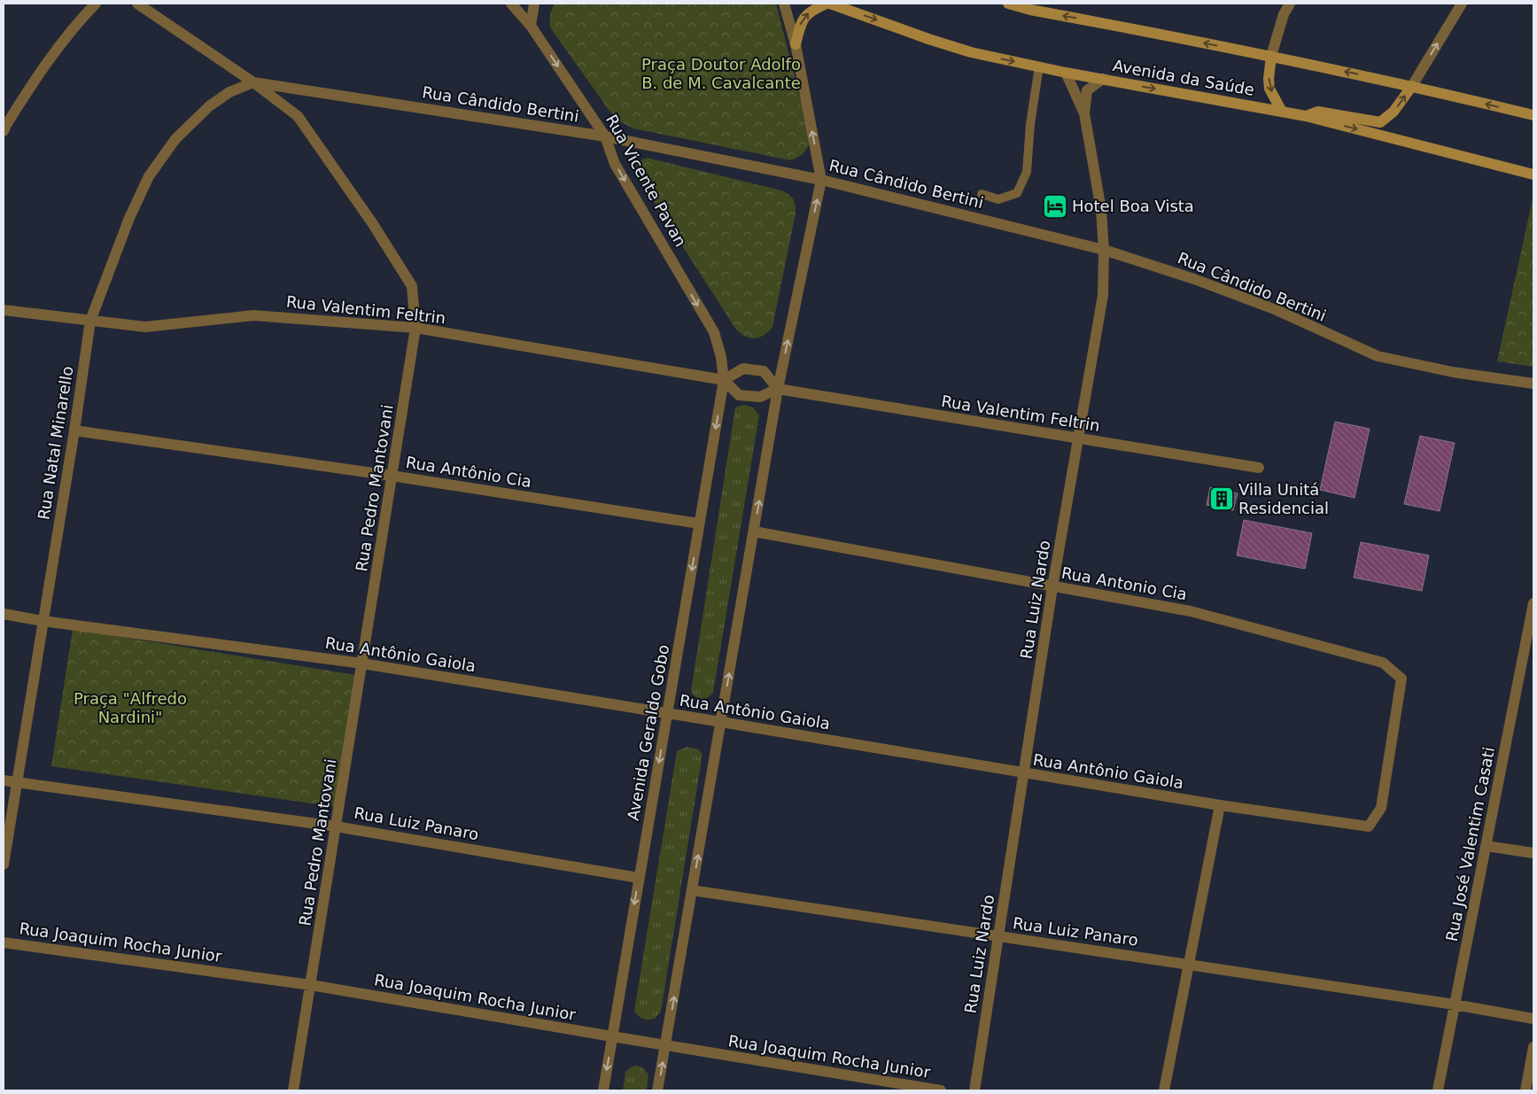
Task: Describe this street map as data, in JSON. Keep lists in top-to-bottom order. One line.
{"streets":{"main road":["Avenida da Saúde"],"street":["Rua Cândido Bertini","Rua Vicente Pavan","Rua Valentim Feltrin","Rua Natal Minarello","Rua Antônio Cia","Rua Pedro Mantovani","Rua Antonio Cia","Rua Luiz Nardo","Rua Antônio Gaiola","Avenida Geraldo Gobo","Rua Luiz Panaro","Rua José Valentim Casati","Rua Joaquim Rocha Junior"]},"crossings":[["Avenida da Saúde","Rua Luiz Nardo"],["Rua Cândido Bertini","Rua Vicente Pavan"],["Rua Cândido Bertini","Rua Natal Minarello"],["Rua Cândido Bertini","Rua Pedro Mantovani"],["Rua Cândido Bertini","Rua Luiz Nardo"],["Rua Vicente Pavan","Rua Valentim Feltrin"],["Rua Vicente Pavan","Avenida Geraldo Gobo"],["Rua Valentim Feltrin","Rua Natal Minarello"],["Rua Valentim Feltrin","Rua Pedro Mantovani"],["Rua Valentim Feltrin","Rua Luiz Nardo"],["Rua Valentim Feltrin","Avenida Geraldo Gobo"],["Rua Natal Minarello","Rua Antônio Cia"],["Rua Natal Minarello","Rua Pedro Mantovani"],["Rua Natal Minarello","Rua Antônio Gaiola"],["Rua Natal Minarello","Rua Luiz Panaro"],["Rua Antônio Cia","Rua Pedro Mantovani"],["Rua Antônio Cia","Avenida Geraldo Gobo"],["Rua Pedro Mantovani","Rua Antônio Gaiola"],["Rua Pedro Mantovani","Rua Luiz Panaro"],["Rua Pedro Mantovani","Rua Joaquim Rocha Junior"],["Rua Antonio Cia","Rua Luiz Nardo"],["Rua Antonio Cia","Rua Antônio Gaiola"],["Rua Luiz Nardo","Rua Antônio Gaiola"],["Rua Luiz Nardo","Rua Luiz Panaro"],["Rua Antônio Gaiola","Avenida Geraldo Gobo"],["Avenida Geraldo Gobo","Rua Luiz Panaro"],["Avenida Geraldo Gobo","Rua Joaquim Rocha Junior"],["Rua Luiz Panaro","Rua José Valentim Casati"]],"one_way":["Rua Vicente Pavan"],"parks":["Praça Doutor Adolfo B. de M. Cavalcante","Praça \"Alfredo Nardini\""],"places":{"hotel":["Hotel Boa Vista"],"building":["Villa Unitá Residencial"]}}
